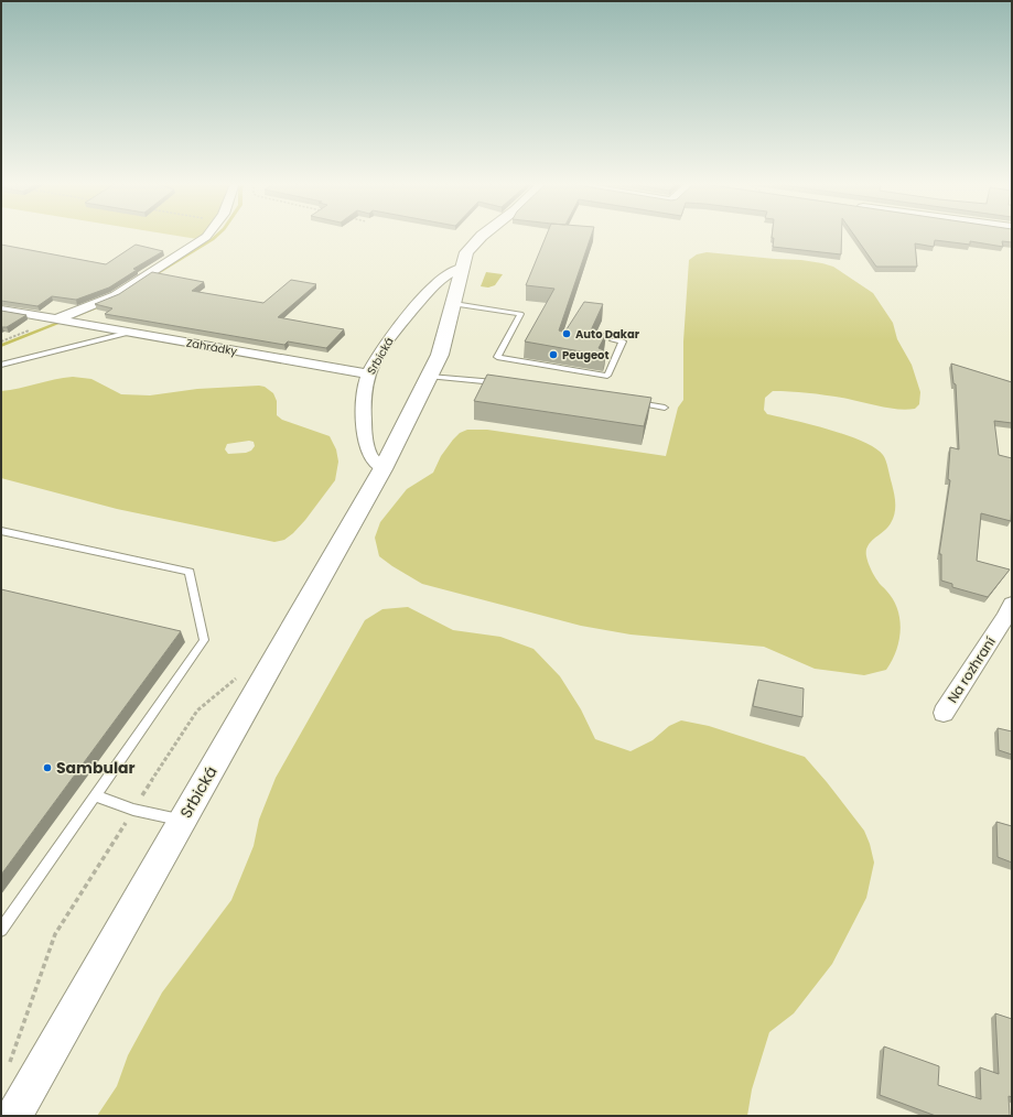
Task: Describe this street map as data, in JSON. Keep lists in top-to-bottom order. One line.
{"streets":{"street":["Zahrádky","Srbická","Na rozhraní"]},"crossings":[["Zahrádky","Srbická"]],"places":["Auto Dakar","Peugeot","Sambular"]}
